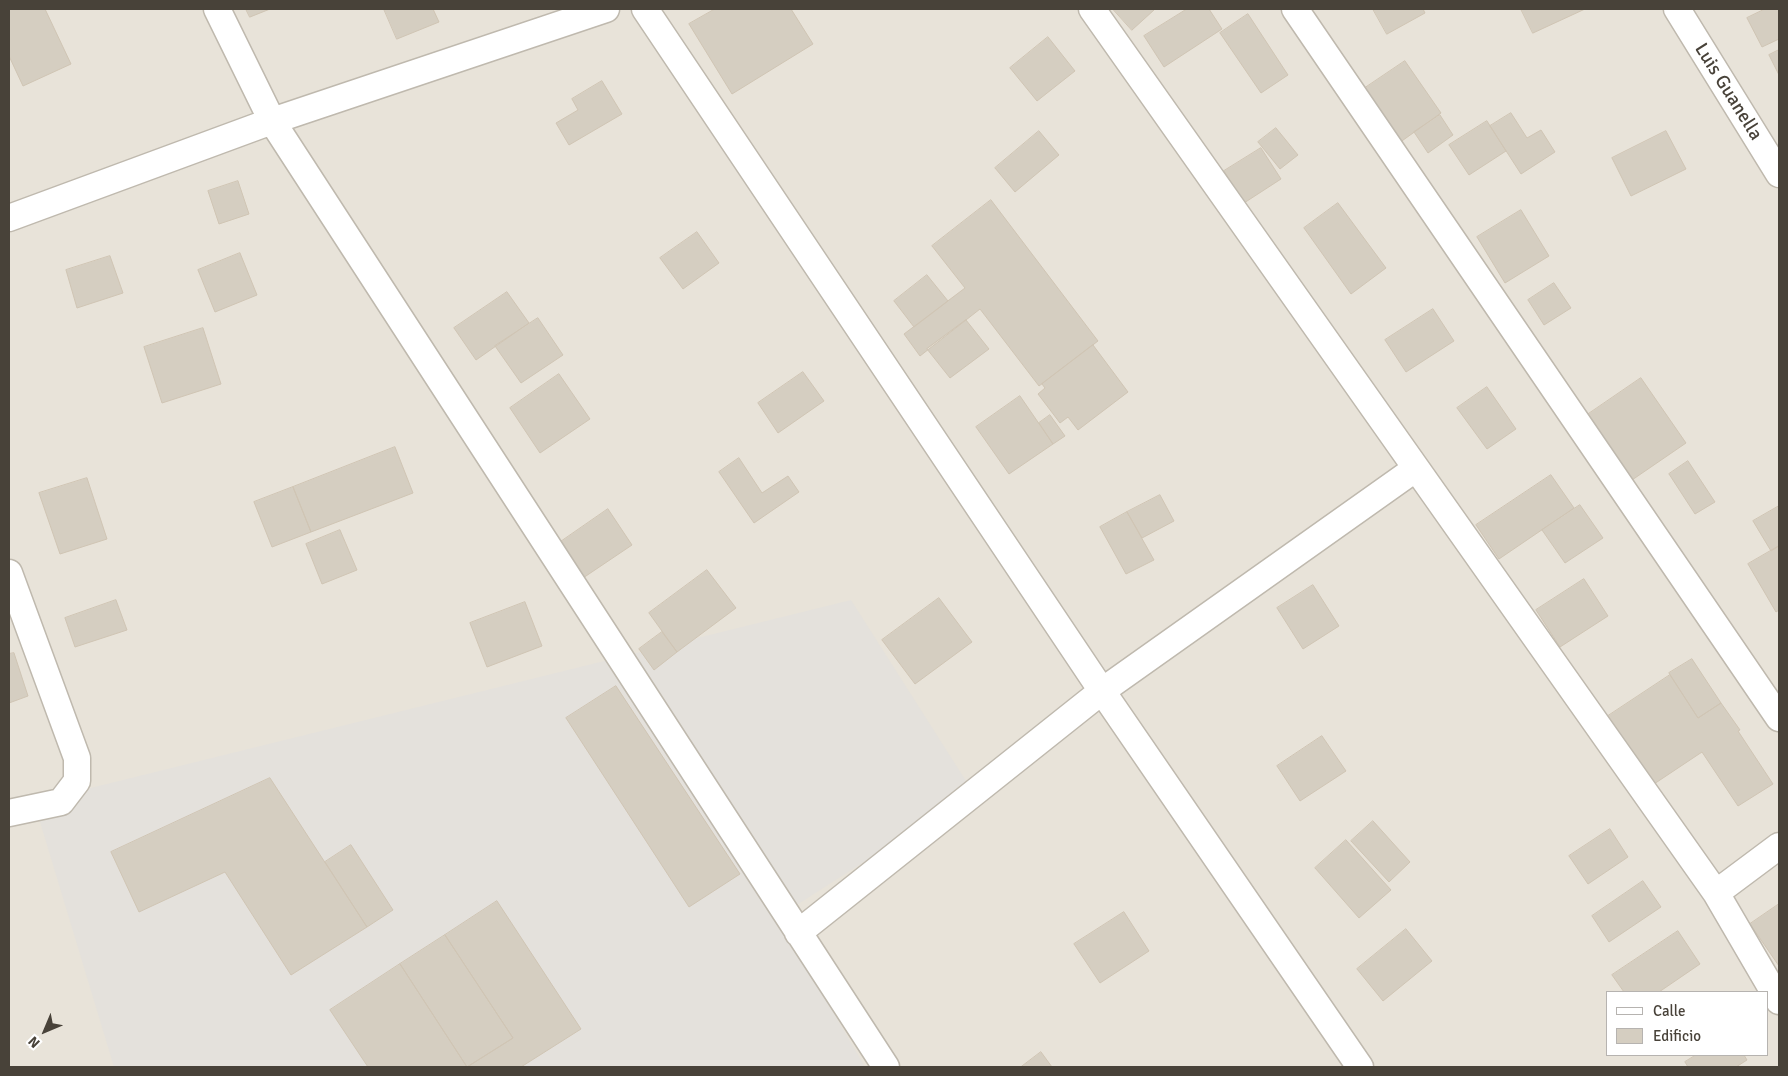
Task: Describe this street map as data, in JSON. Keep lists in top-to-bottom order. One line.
{"streets":{"street":["Luis Guanella"]},"legend":["Calle","Edificio"],"north":"bottom left"}
